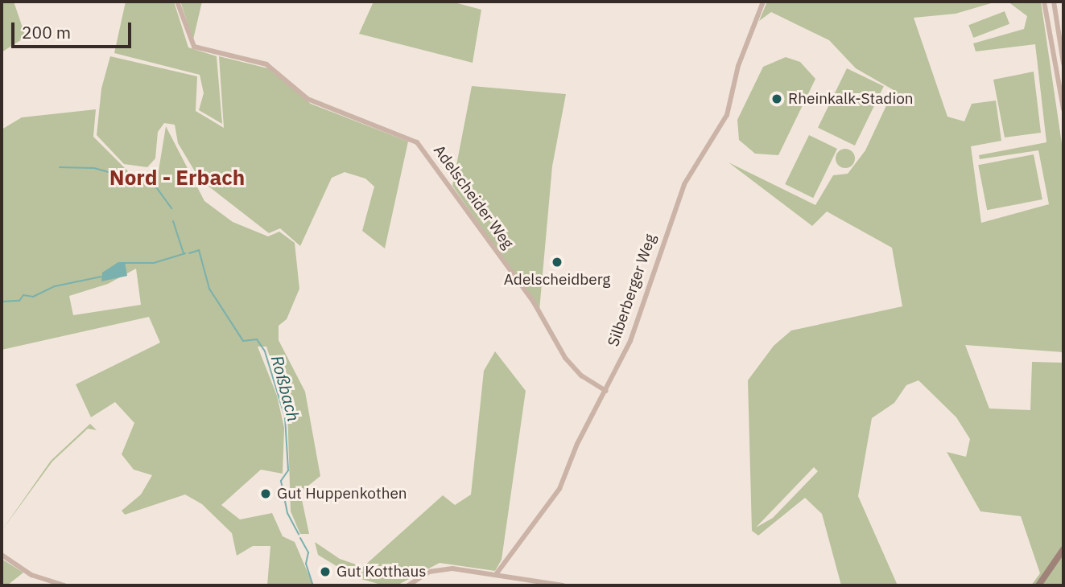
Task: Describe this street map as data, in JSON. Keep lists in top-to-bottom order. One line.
{"streets":{"street":["Adelscheider Weg","Silberberger Weg"]},"crossings":[["Adelscheider Weg","Silberberger Weg"]],"districts":["Nord - Erbach"],"water":["Roßbach"],"places":["Rheinkalk-Stadion","Adelscheidberg","Gut Huppenkothen","Gut Kotthaus"],"scale_bar":"200 m"}
